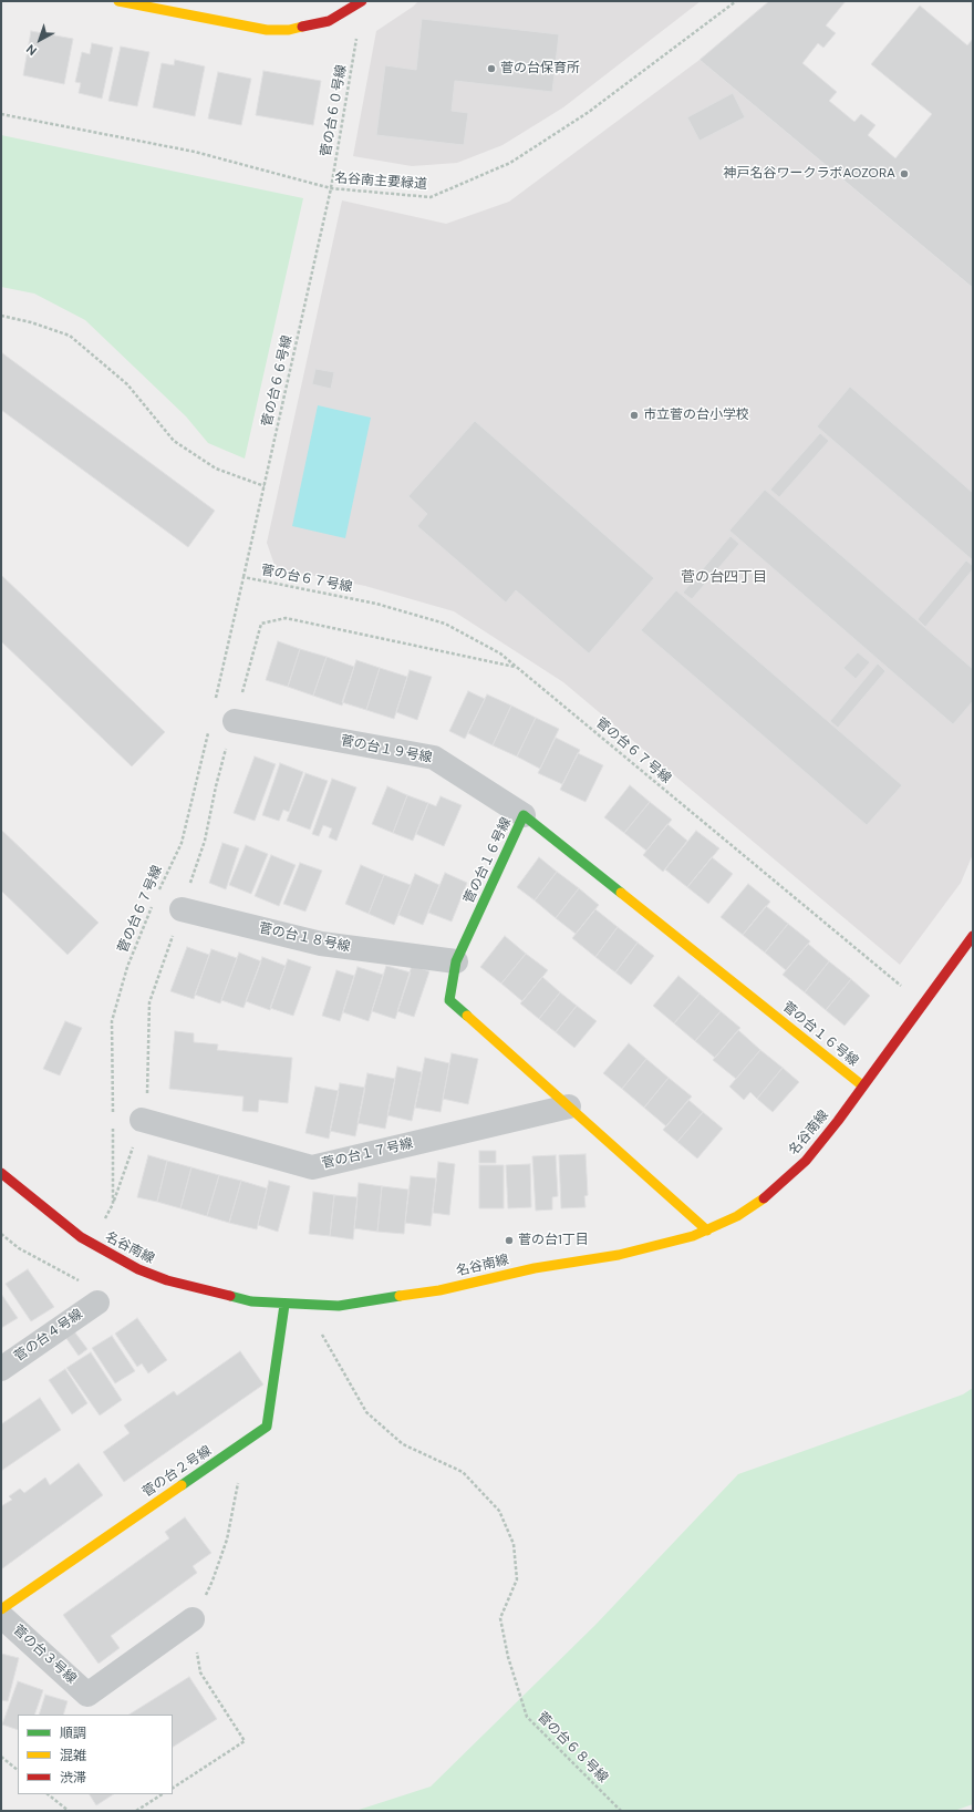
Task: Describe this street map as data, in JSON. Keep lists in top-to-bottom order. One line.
{"streets":{"street":["菅の台１９号線","菅の台１６号線","菅の台１８号線","名谷南線","菅の台１７号線","菅の台４号線","菅の台２号線","菅の台３号線"],"path":["菅の台６０号線","名谷南主要緑道","菅の台６６号線","菅の台６７号線","菅の台６８号線"]},"crossings":[["菅の台６０号線","名谷南主要緑道"],["菅の台６０号線","菅の台６６号線"],["名谷南主要緑道","菅の台６６号線"],["菅の台６６号線","菅の台６７号線"],["菅の台１９号線","菅の台１６号線"],["菅の台１６号線","菅の台１８号線"],["菅の台１６号線","名谷南線"],["菅の台１６号線","菅の台１７号線"],["名谷南線","菅の台２号線"]],"districts":["菅の台四丁目"],"places":["菅の台保育所","神戸名谷ワークラボAOZORA","市立菅の台小学校","菅の台1丁目"],"legend":["順調","混雑","渋滞"],"north":"bottom left"}
